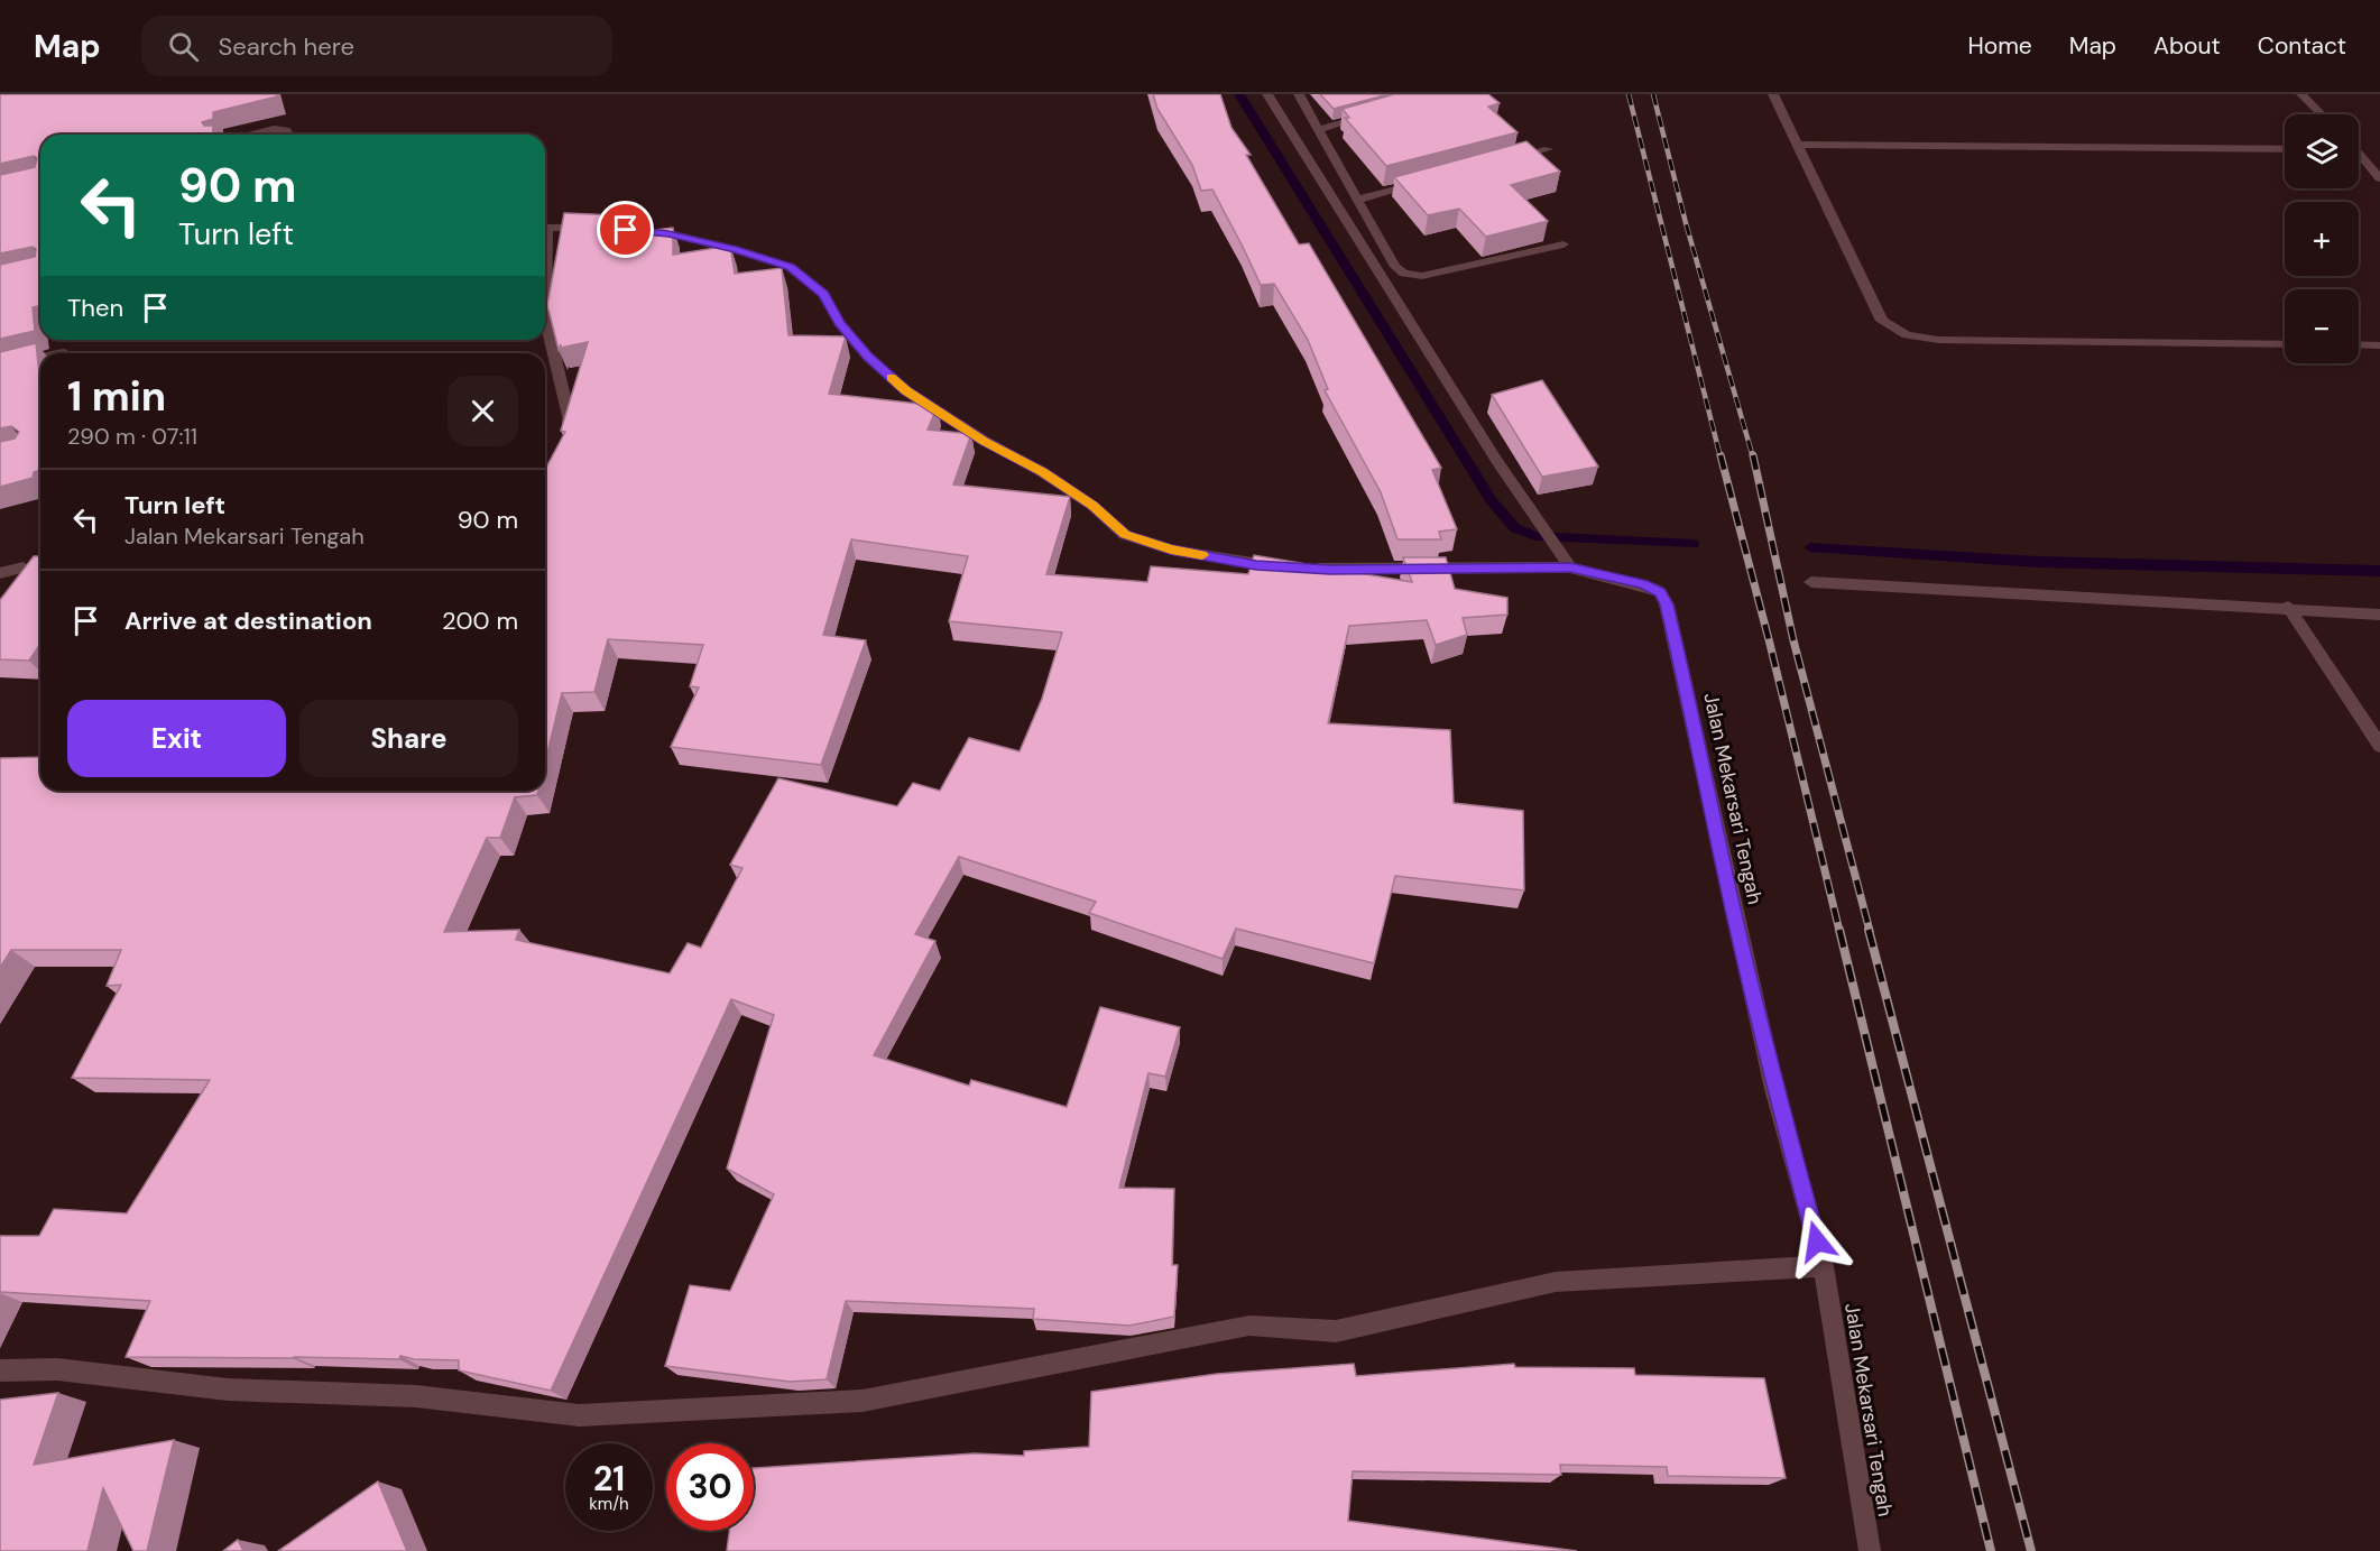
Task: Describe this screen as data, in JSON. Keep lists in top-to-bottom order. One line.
{"streets":{"street":["Jalan Mekarsari Tengah"]},"page":{"header":"Map","search":"Search here","nav":["Home","Map","About","Contact"],"map_buttons":["+","−"],"turn":["90 m","Turn left"],"then":"Then","heading":["1 min","290 m · 07:11"],"list":[{"name":"Turn left","note":"Jalan Mekarsari Tengah","value":"90 m"},{"name":"Arrive at destination","value":"200 m"}],"buttons":["Exit","Share"],"speed":"21 km/h","limit":"30"}}
